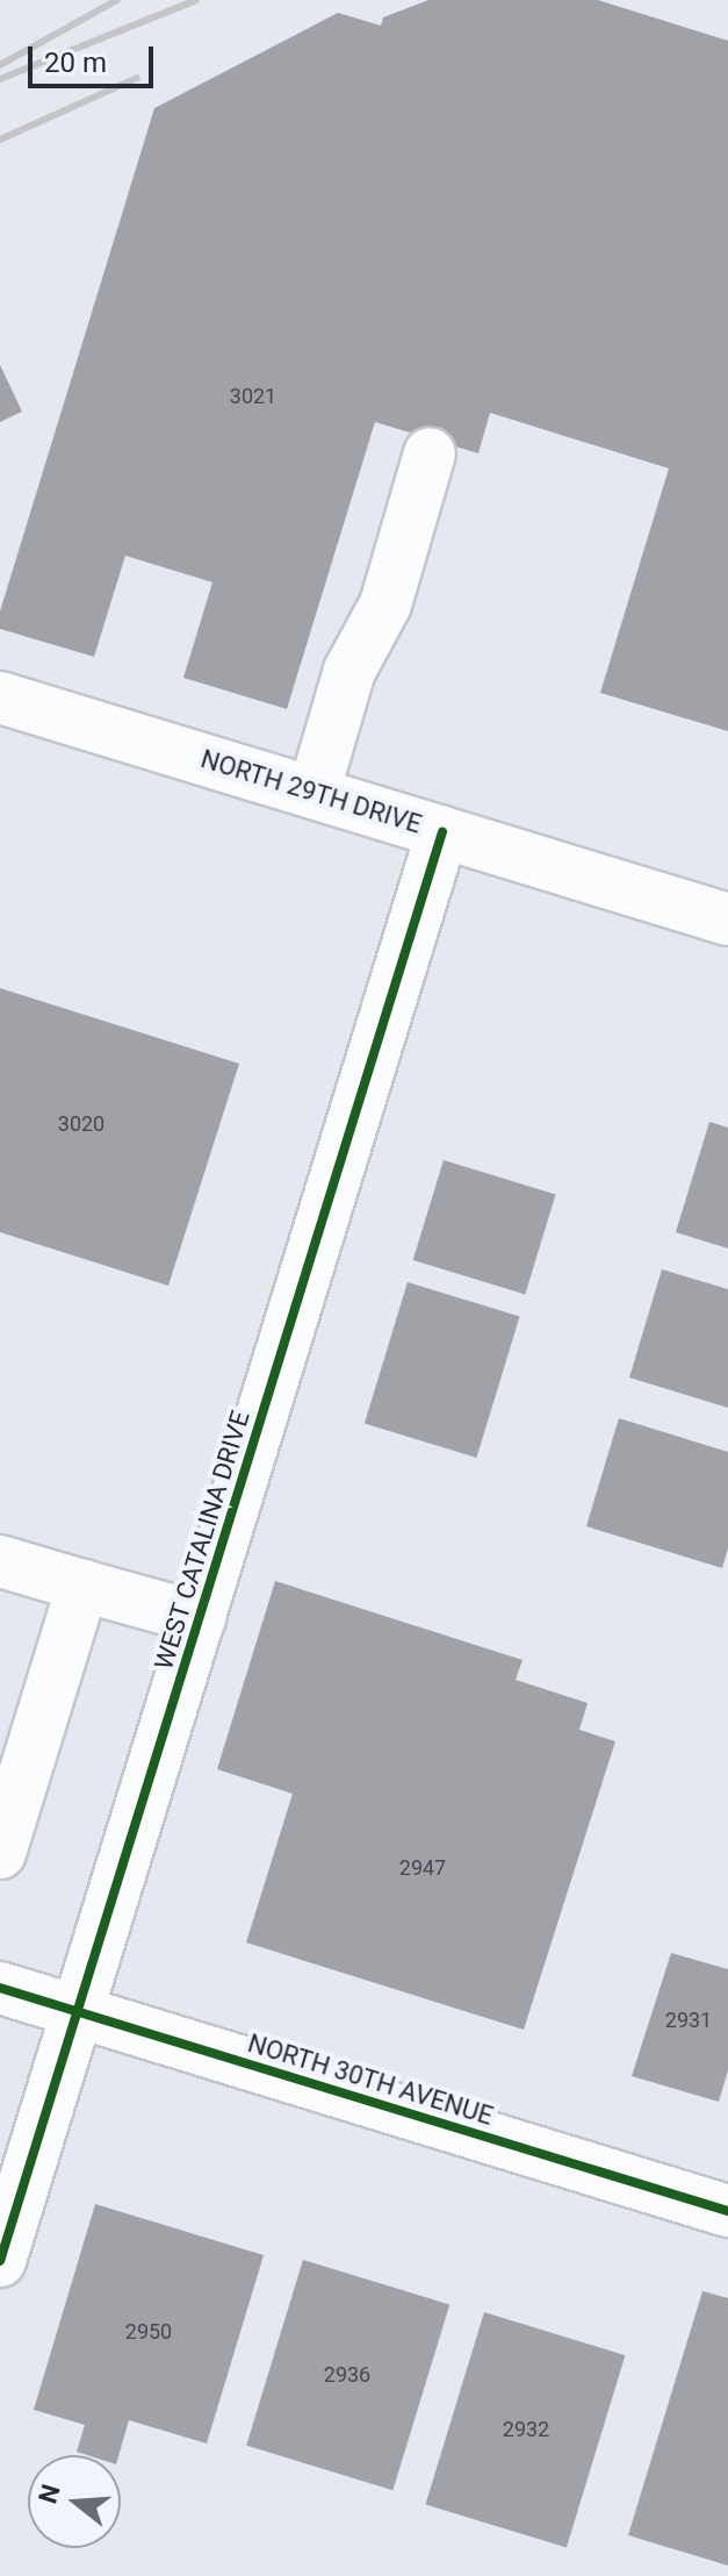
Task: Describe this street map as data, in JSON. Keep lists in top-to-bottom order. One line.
{"streets":{"street":["NORTH 29TH DRIVE","WEST CATALINA DRIVE","NORTH 30TH AVENUE"]},"crossings":[["NORTH 29TH DRIVE","WEST CATALINA DRIVE"],["WEST CATALINA DRIVE","NORTH 30TH AVENUE"]],"house_numbers":["3021","3020","2947","2931","2950","2936","2932"],"scale_bar":"20 m","north":"left"}
